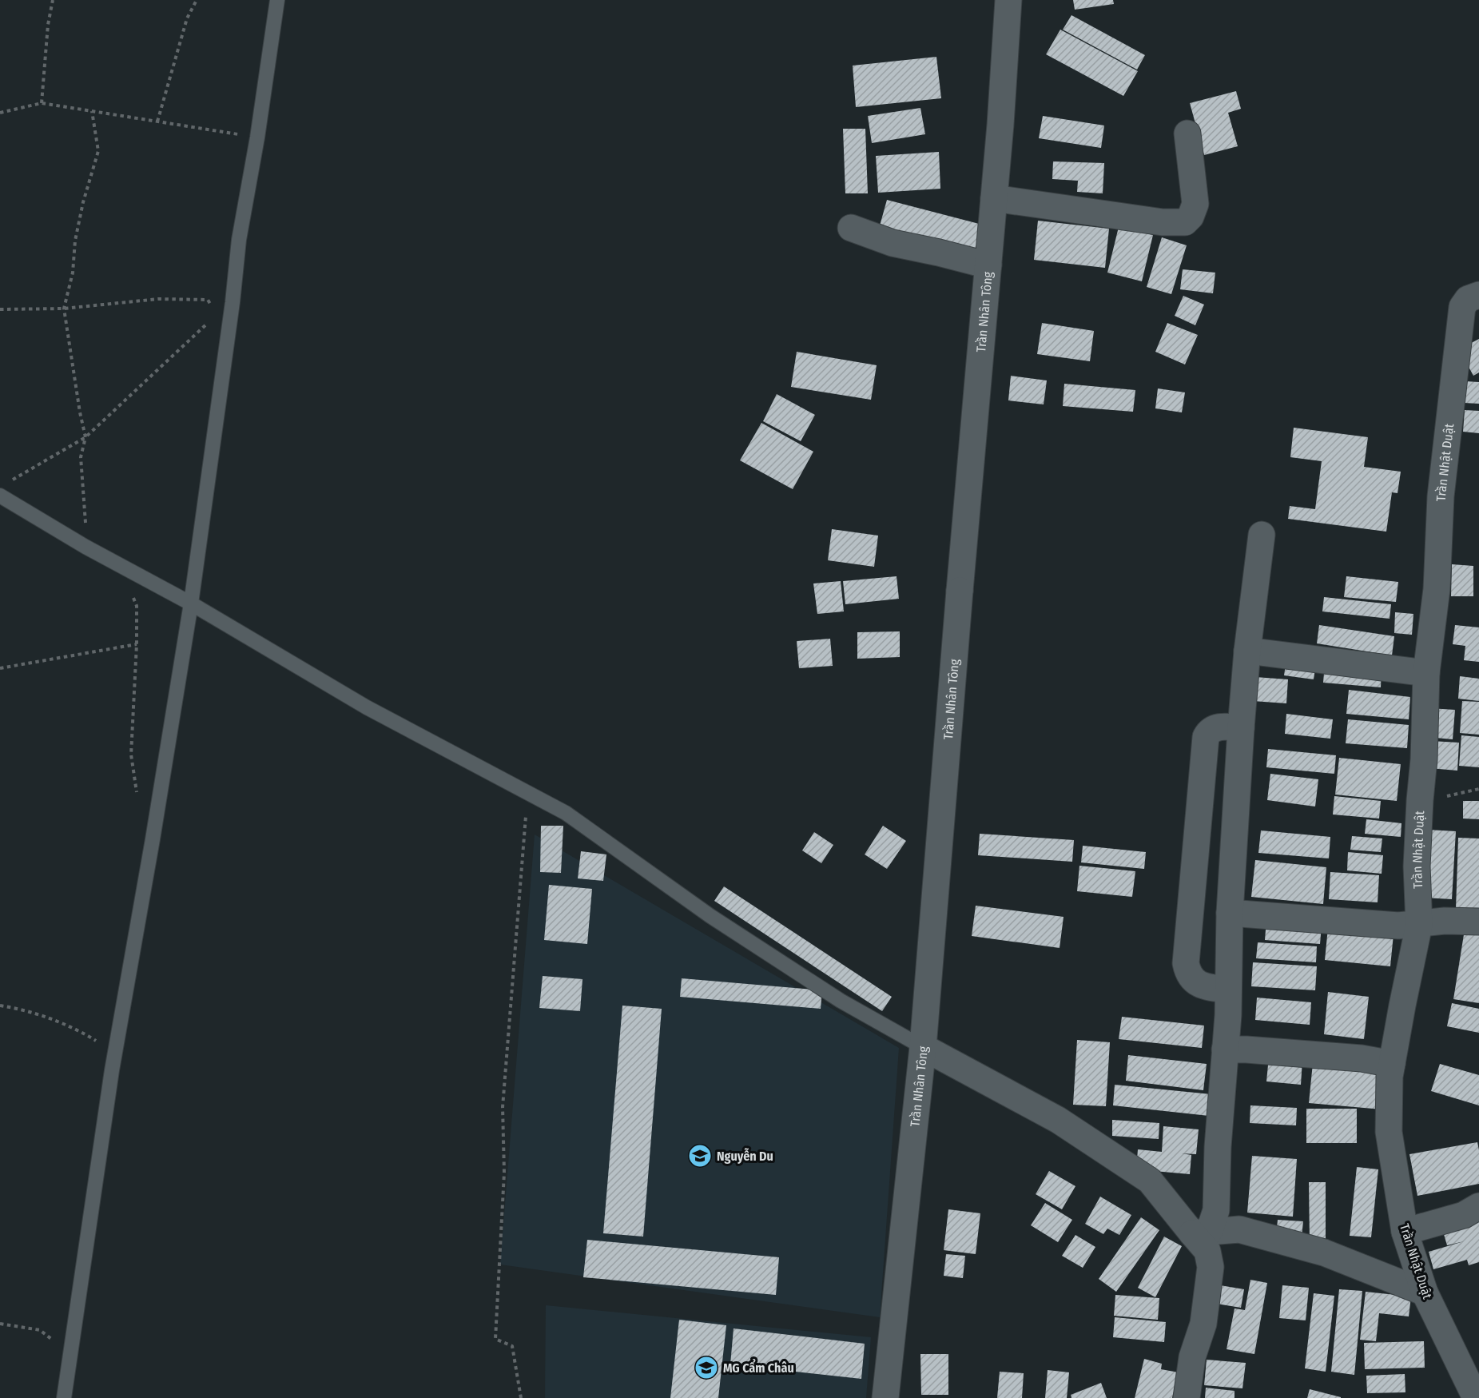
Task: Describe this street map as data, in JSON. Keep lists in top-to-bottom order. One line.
{"streets":{"street":["Trần Nhân Tông","Trần Nhật Duật"]},"places":{"school or university":["Nguyễn Du","MG Cẩm Châu"]}}
